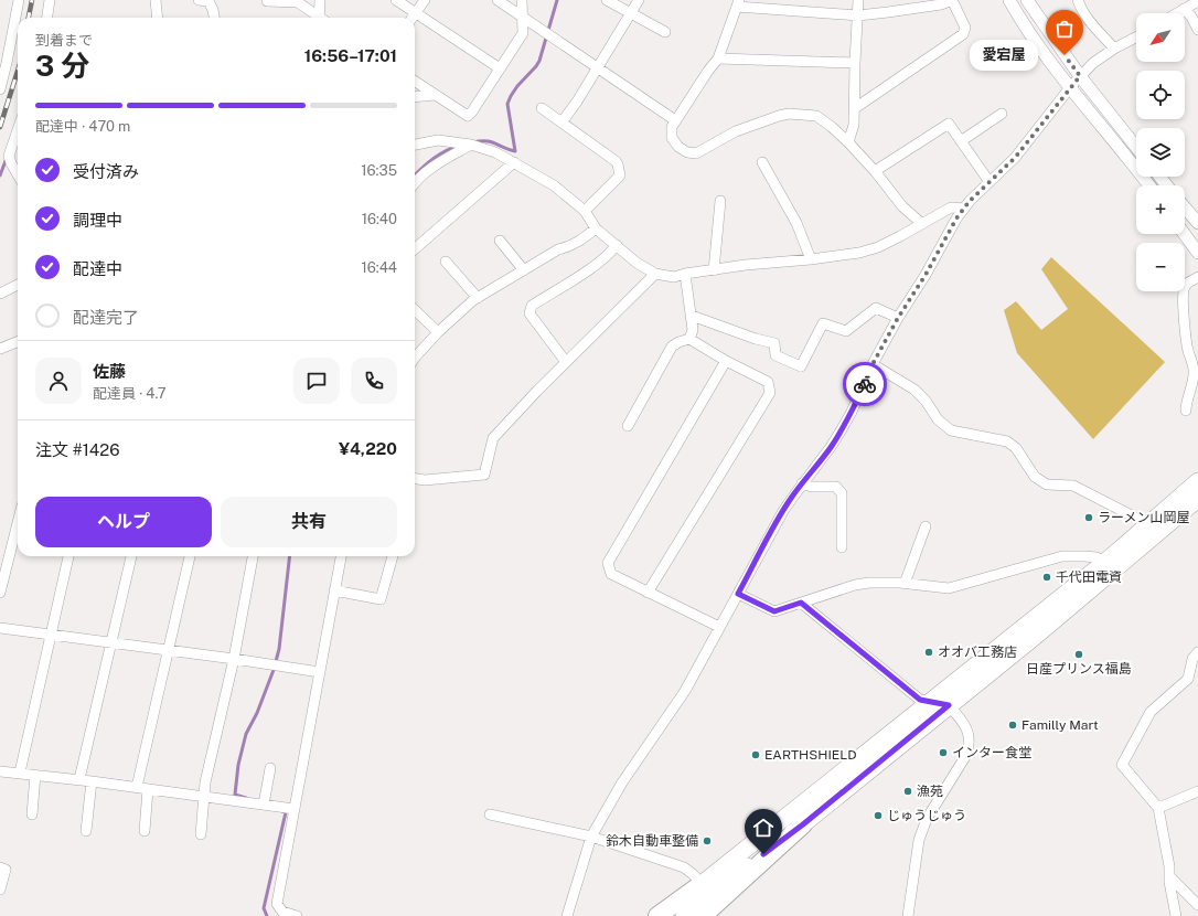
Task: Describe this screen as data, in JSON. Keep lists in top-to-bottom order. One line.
{"places":["愛宕屋","ラーメン山岡屋","千代田電資","オオバ工務店","日産プリンス福島","Familly Mart","インター食堂","EARTHSHIELD","漁苑","じゅうじゅう","鈴木自動車整備"],"north":"bottom left","page":{"map_buttons":["+","−"],"heading":["3 分","到着まで","16:56–17:01"],"panel":["佐藤","配達員 · 4.7","注文 #1426","¥4,220"],"bubble":"愛宕屋","bar":"配達中 · 470 m","list":[["受付済み","16:35"],["調理中","16:40"],["配達中","16:44"],"配達完了"],"buttons":["ヘルプ","共有"]}}
